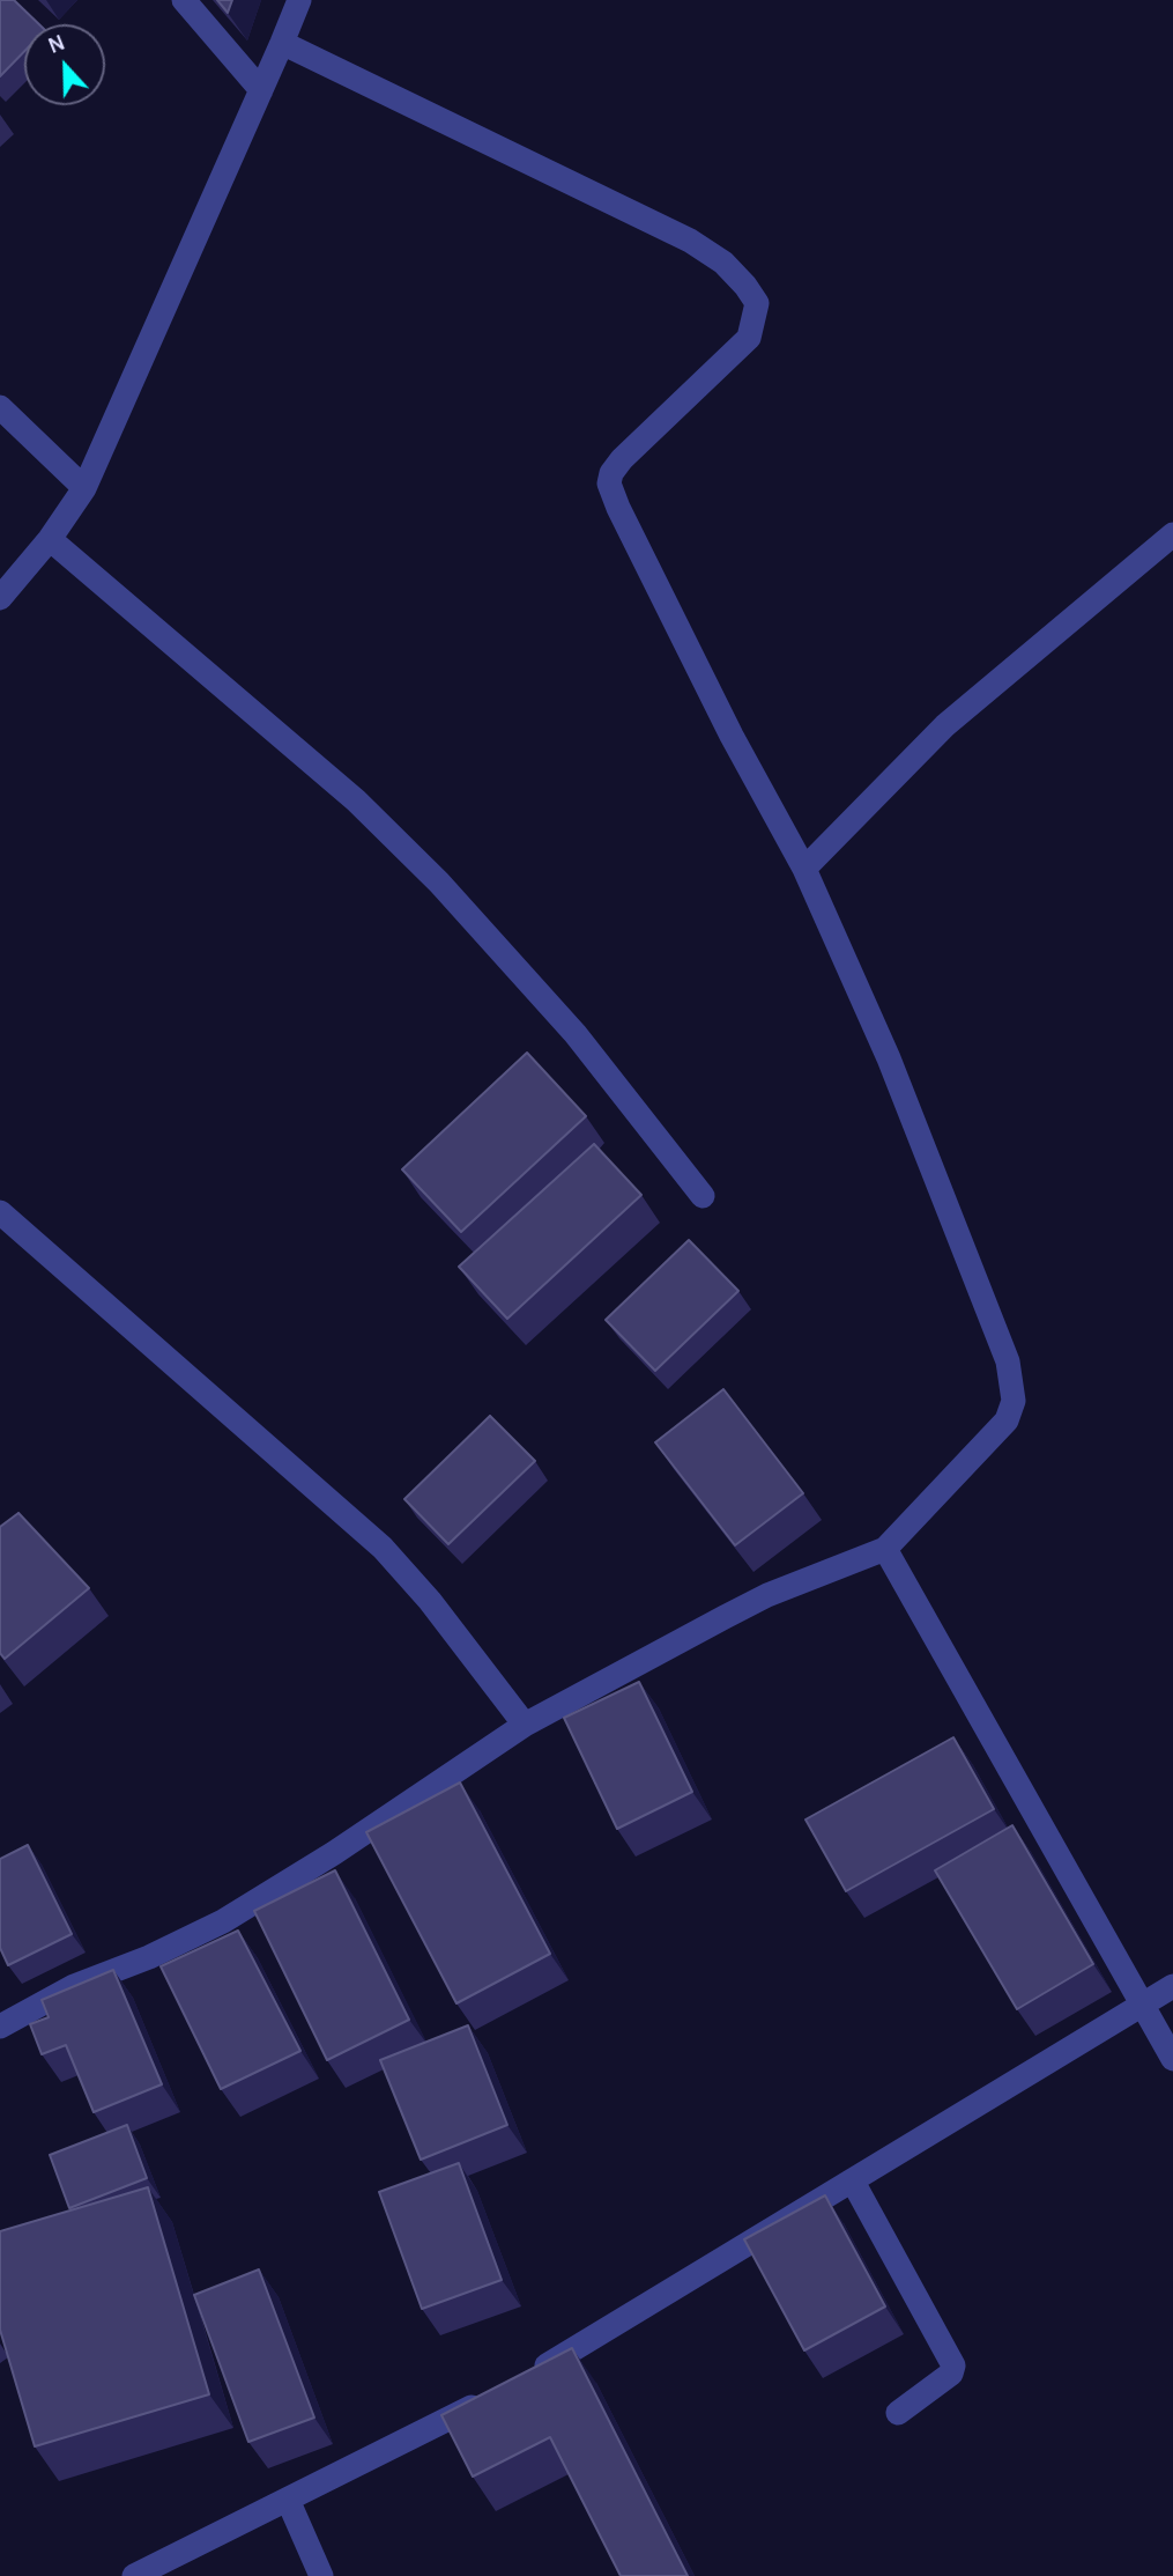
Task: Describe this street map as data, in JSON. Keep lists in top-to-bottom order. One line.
{"north":"top"}
